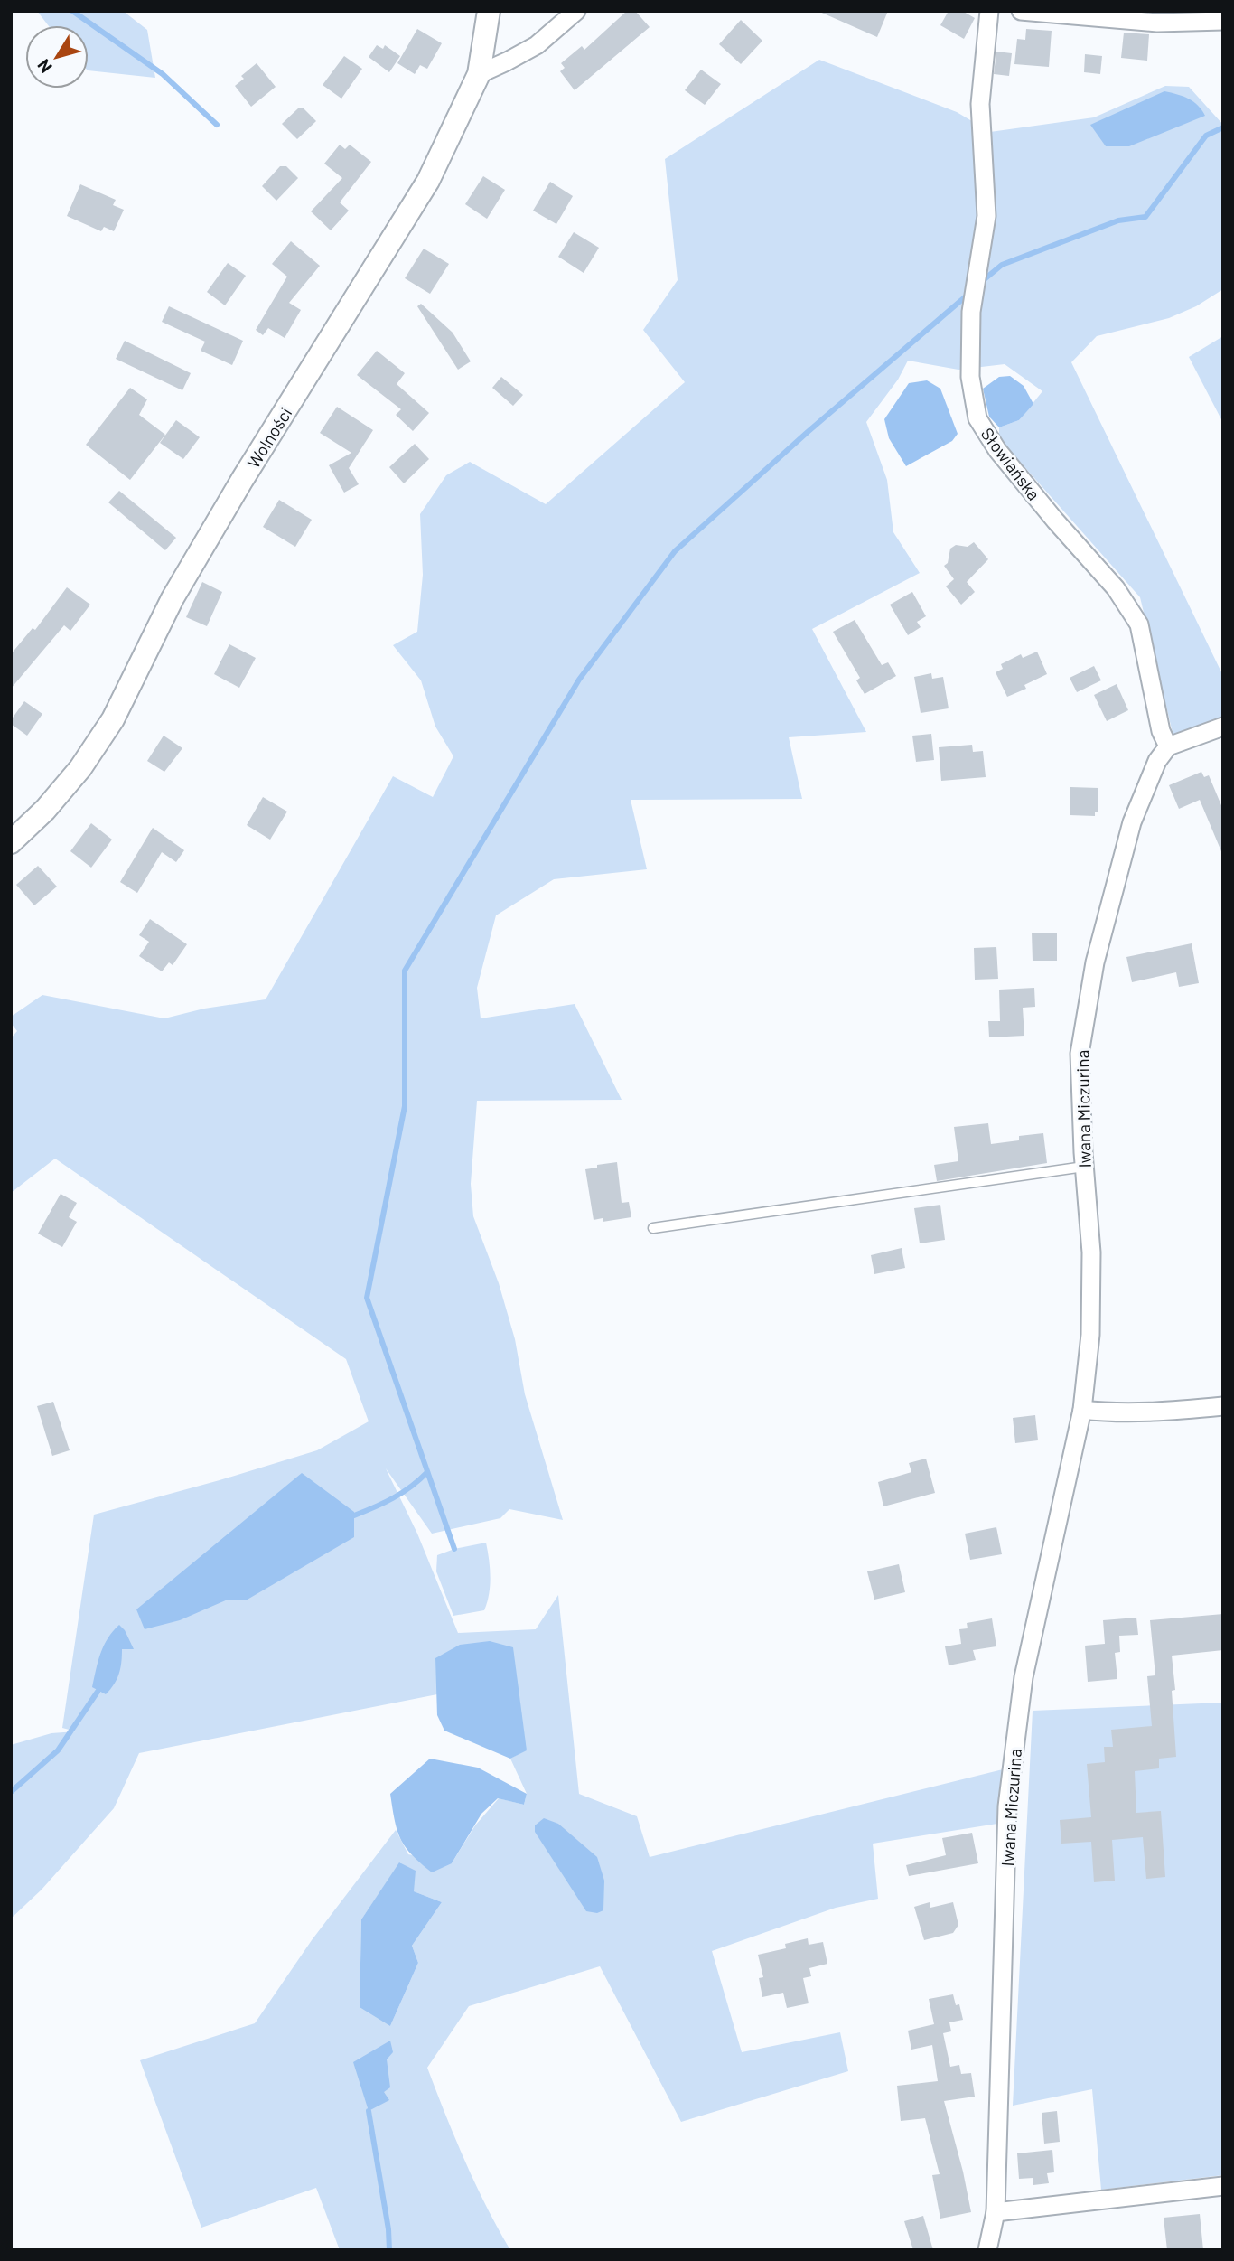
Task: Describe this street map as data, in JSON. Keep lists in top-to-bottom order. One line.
{"streets":{"street":["Wolności","Słowiańska","Iwana Miczurina"]},"crossings":[["Słowiańska","Iwana Miczurina"]],"north":"bottom left"}
